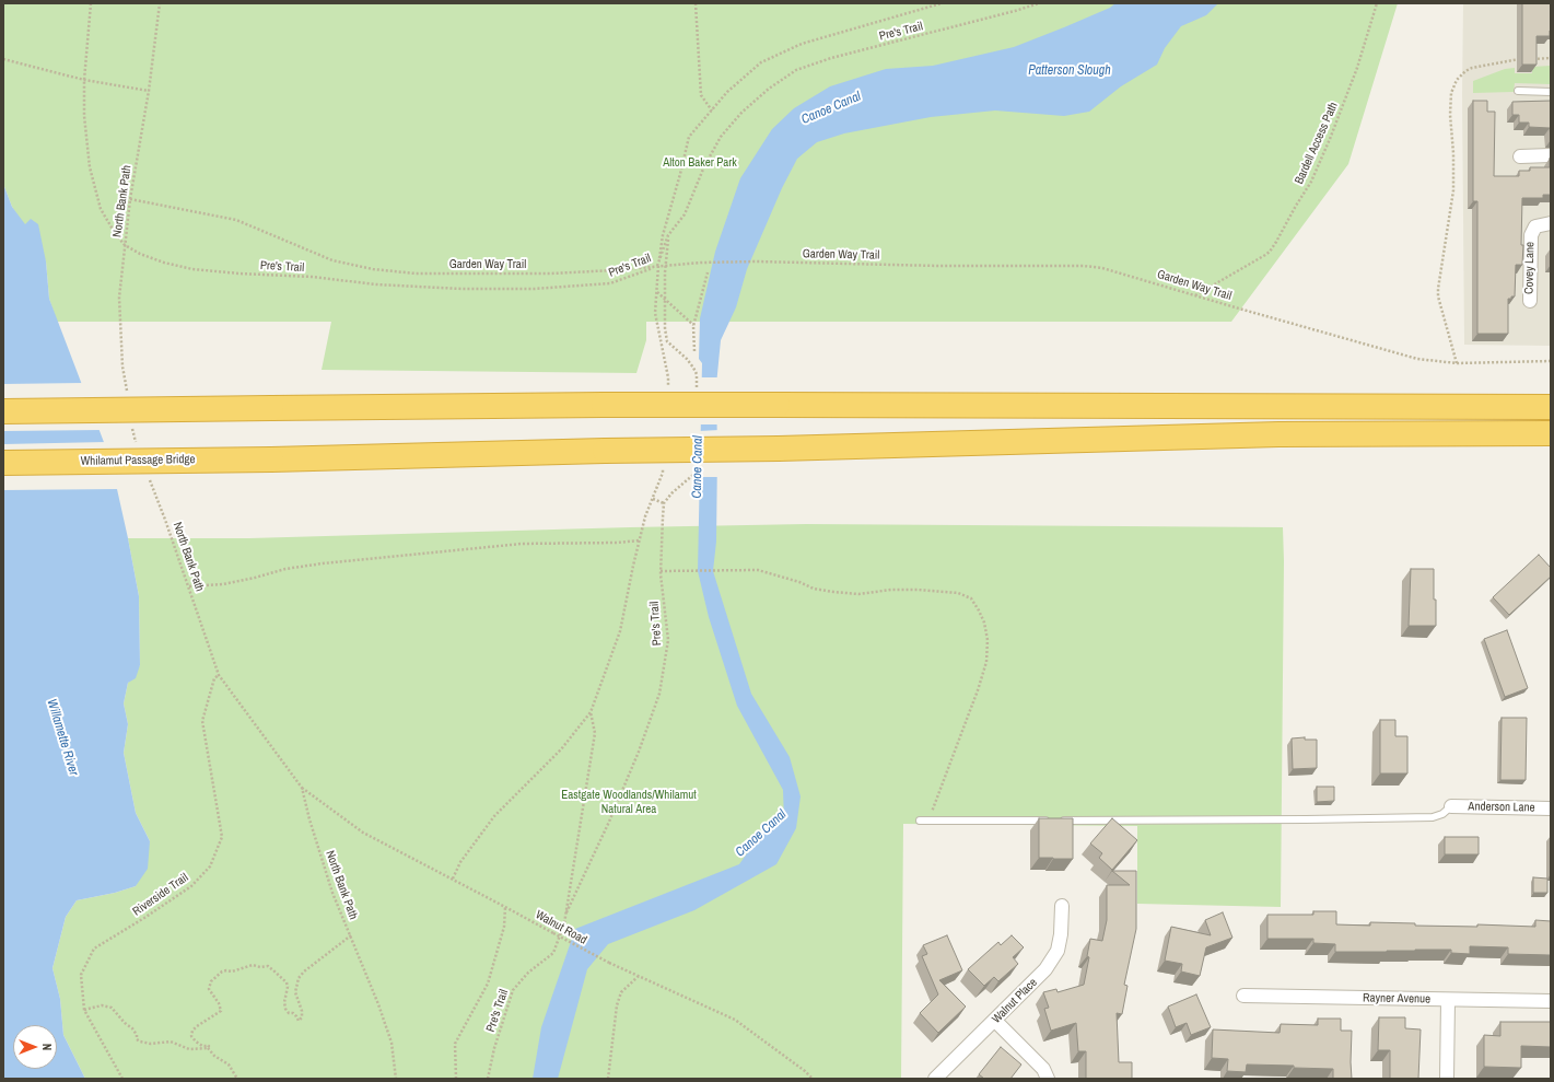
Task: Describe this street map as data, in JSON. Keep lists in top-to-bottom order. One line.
{"streets":{"highway":["Whilamut Passage Bridge"],"street":["Covey Lane","Anderson Lane","Rayner Avenue","Walnut Place"],"path":["Pre's Trail","Bardell Access Path","North Bank Path","Garden Way Trail","Riverside Trail","Walnut Road"]},"crossings":[["Pre's Trail","North Bank Path"],["Pre's Trail","Garden Way Trail"],["Bardell Access Path","Garden Way Trail"],["North Bank Path","Garden Way Trail"],["North Bank Path","Riverside Trail"],["North Bank Path","Walnut Road"]],"water":["Patterson Slough","Canoe Canal","Willamette River"],"parks":["Alton Baker Park","Eastgate Woodlands/Whilamut Natural Area"],"north":"right"}
